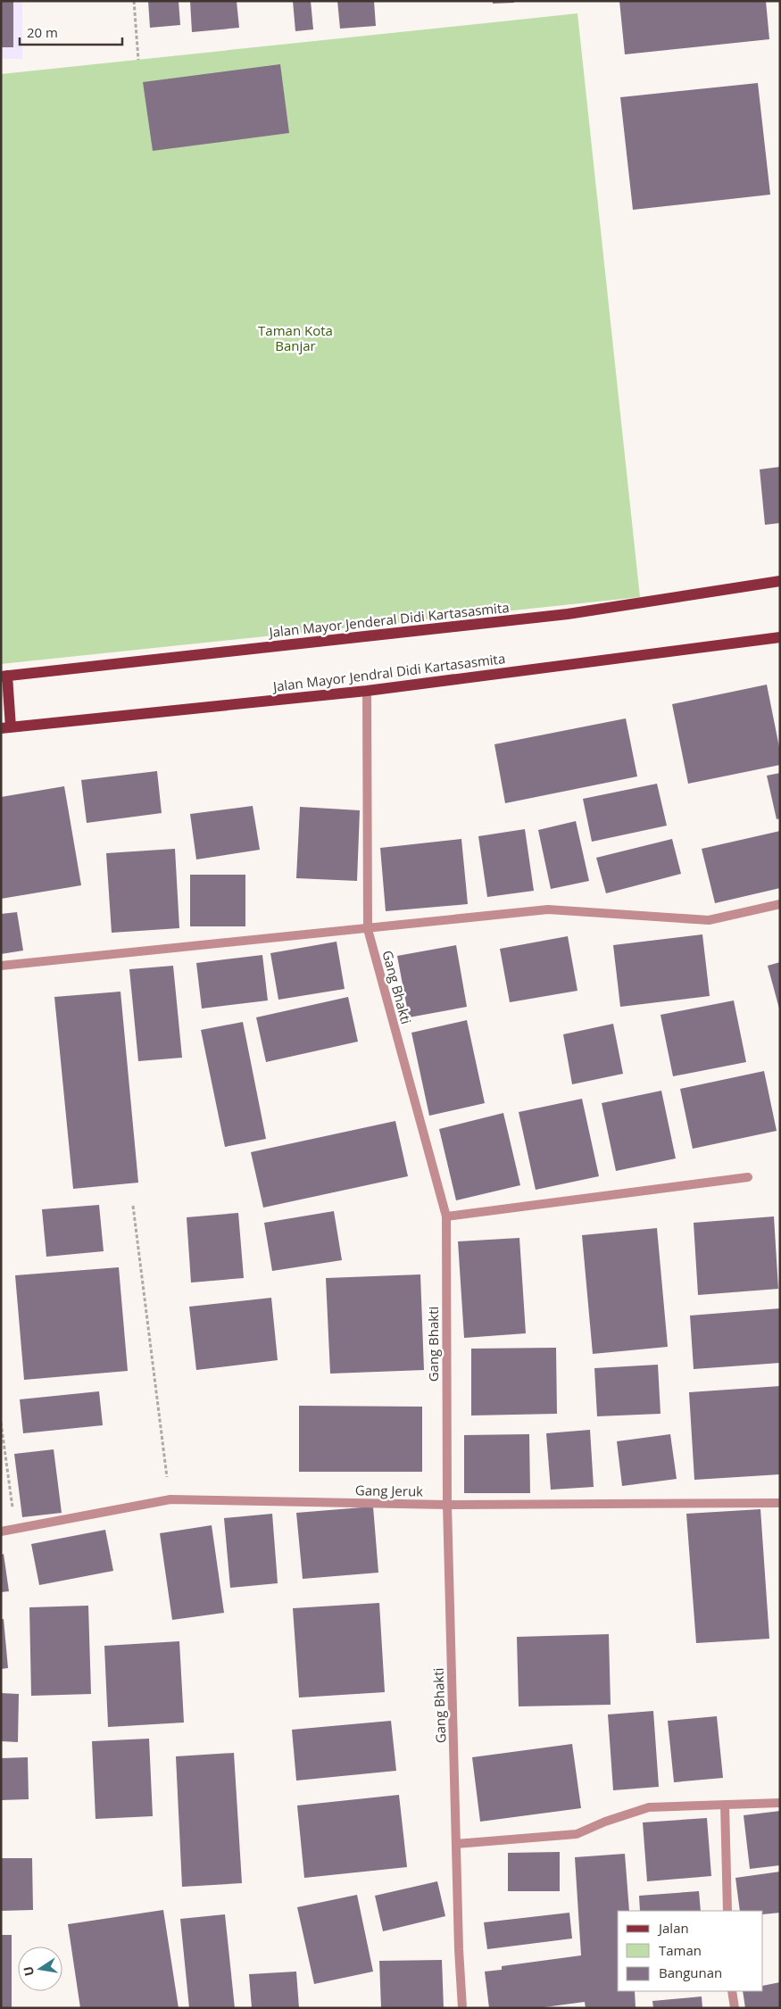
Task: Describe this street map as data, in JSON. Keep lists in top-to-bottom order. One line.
{"streets":{"main road":["Jalan Mayor Jenderal Didi Kartasasmita","Jalan Mayor Jendral Didi Kartasasmita"],"street":["Gang Bhakti","Gang Jeruk"]},"crossings":[["Jalan Mayor Jendral Didi Kartasasmita","Gang Bhakti"],["Gang Bhakti","Gang Jeruk"]],"parks":["Taman Kota Banjar"],"legend":["Jalan","Taman","Bangunan"],"scale_bar":"20 m","north":"left"}
